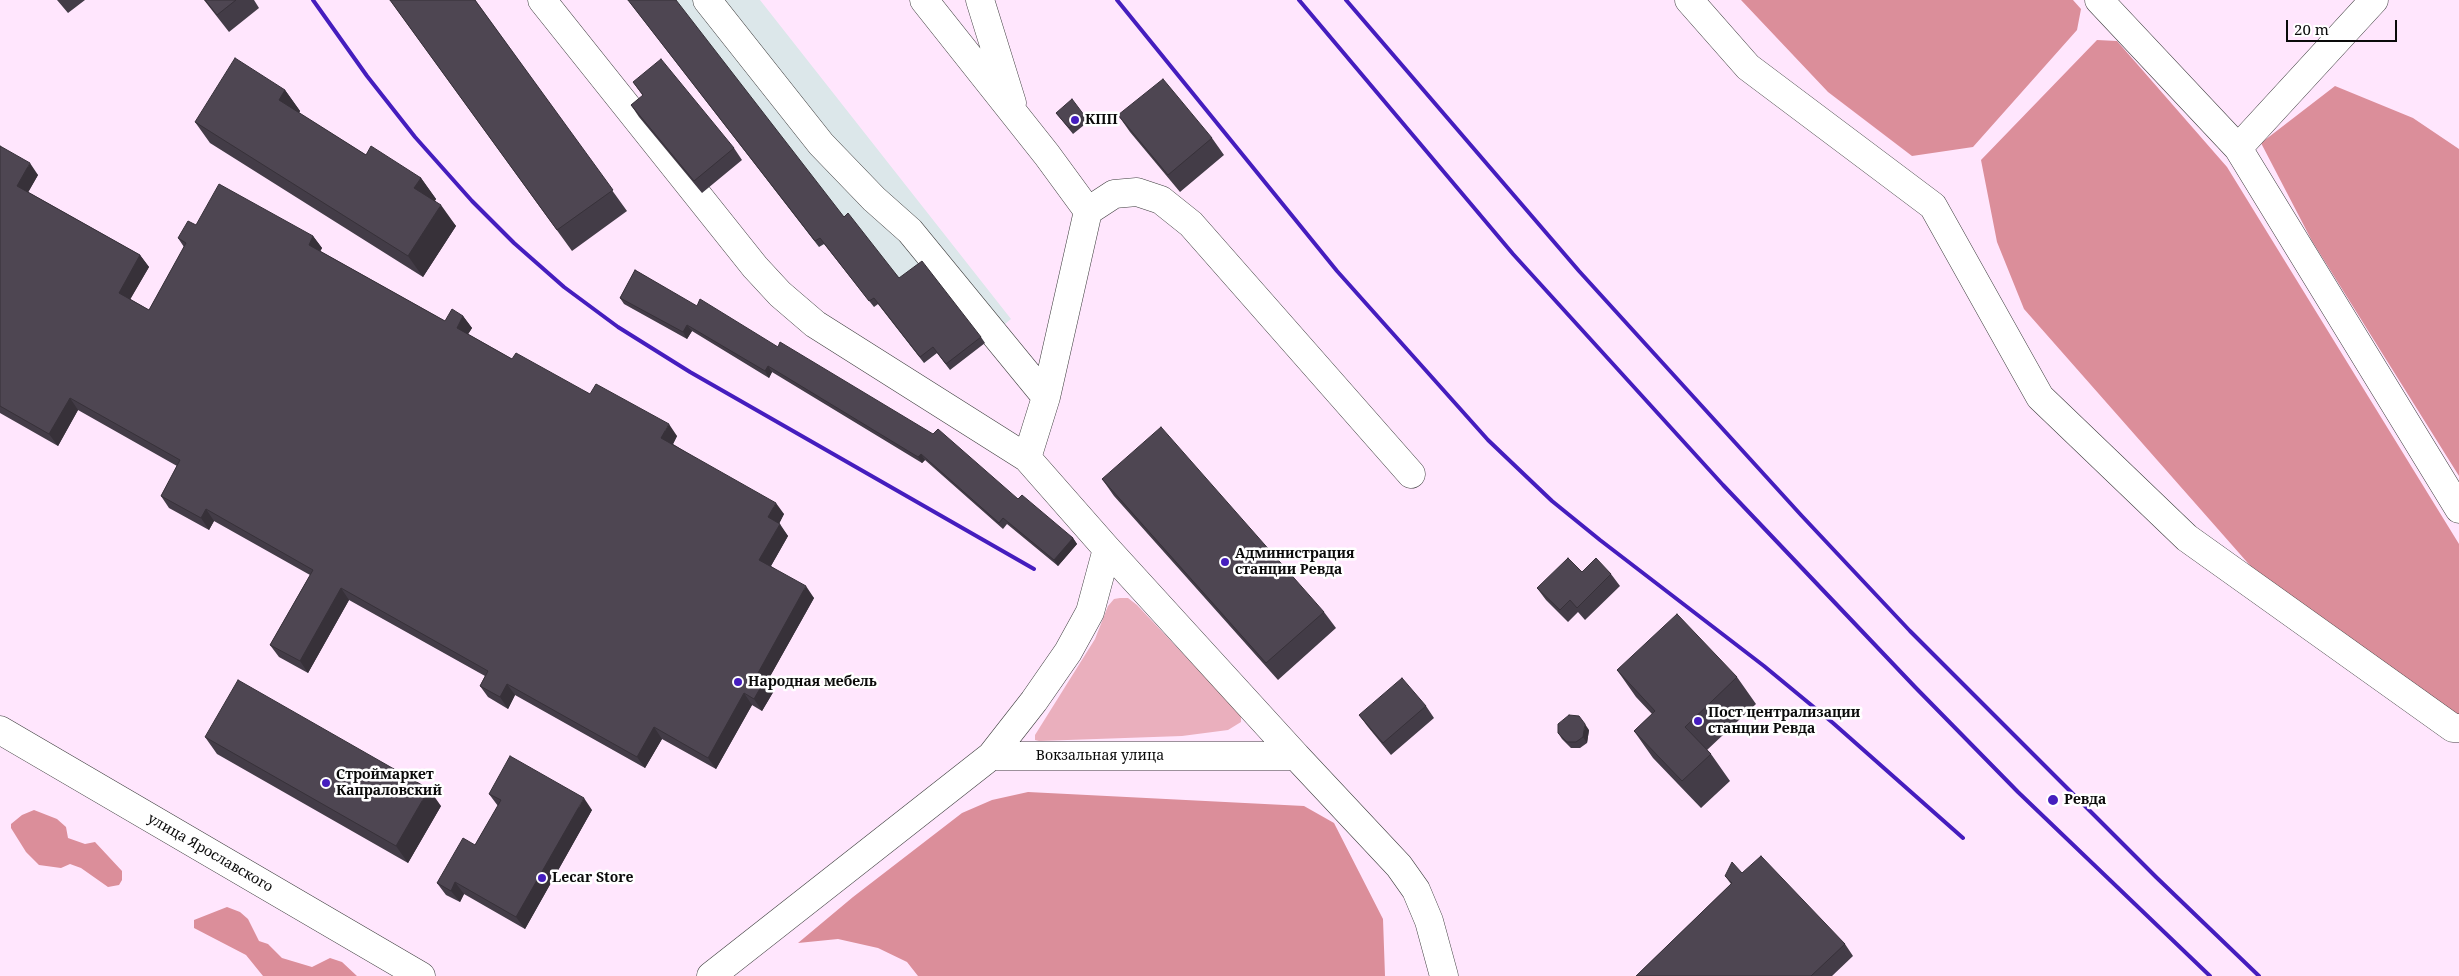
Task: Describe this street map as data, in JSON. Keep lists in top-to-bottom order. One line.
{"streets":{"street":["Вокзальная улица","улица Ярославского"]},"places":["КПП","Администрация станции Ревда","Народная мебель","Пост централизации станции Ревда","Строймаркет Капраловский","Ревда","Lecar Store"],"scale_bar":"20 m"}
